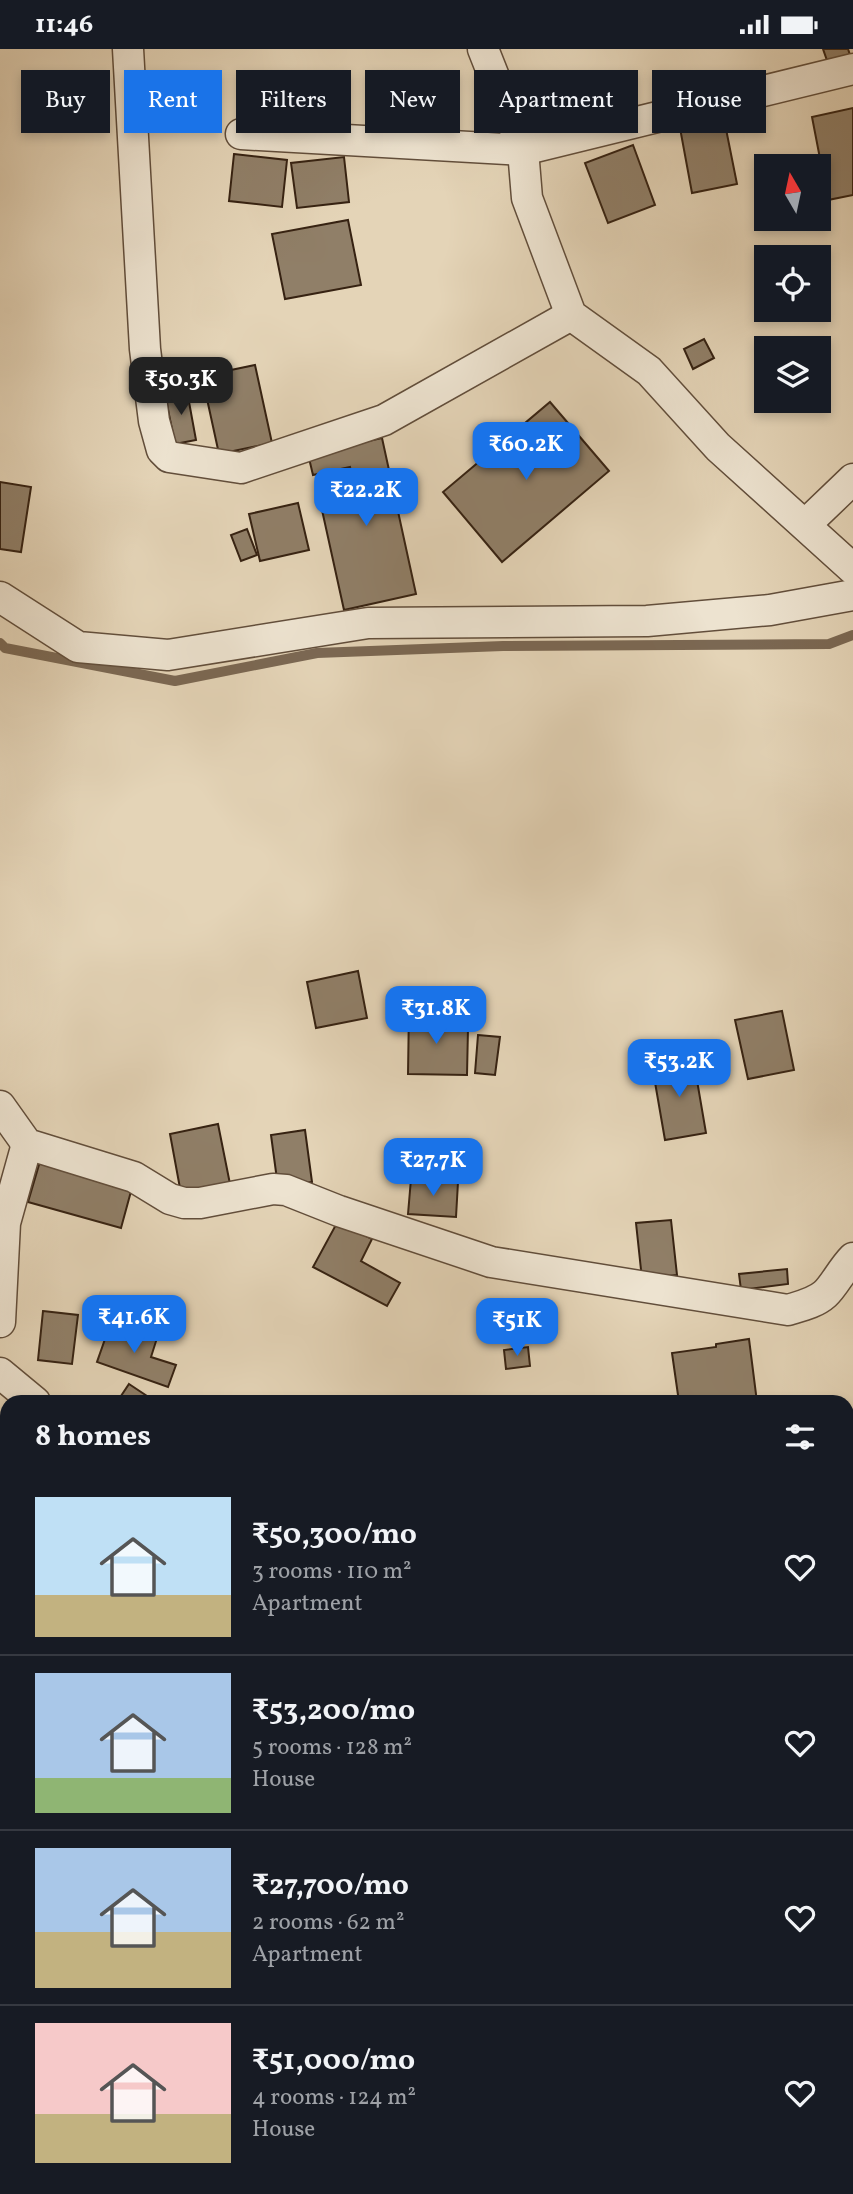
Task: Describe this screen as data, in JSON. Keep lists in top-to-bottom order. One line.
{"north":"top","page":{"status":"11:46","chip":["Buy","Rent","Filters","New","Apartment","House"],"price":["₹50.3K","₹60.2K","₹22.2K","₹31.8K","₹53.2K","₹27.7K","₹41.6K","₹51K"],"heading":"8 homes","list":[{"name":"₹50,300/mo","note":"3 rooms · 110 m² · Apartment"},{"name":"₹53,200/mo","note":"5 rooms · 128 m² · House"},{"name":"₹27,700/mo","note":"2 rooms · 62 m² · Apartment"},{"name":"₹51,000/mo","note":"4 rooms · 124 m² · House"}]}}
